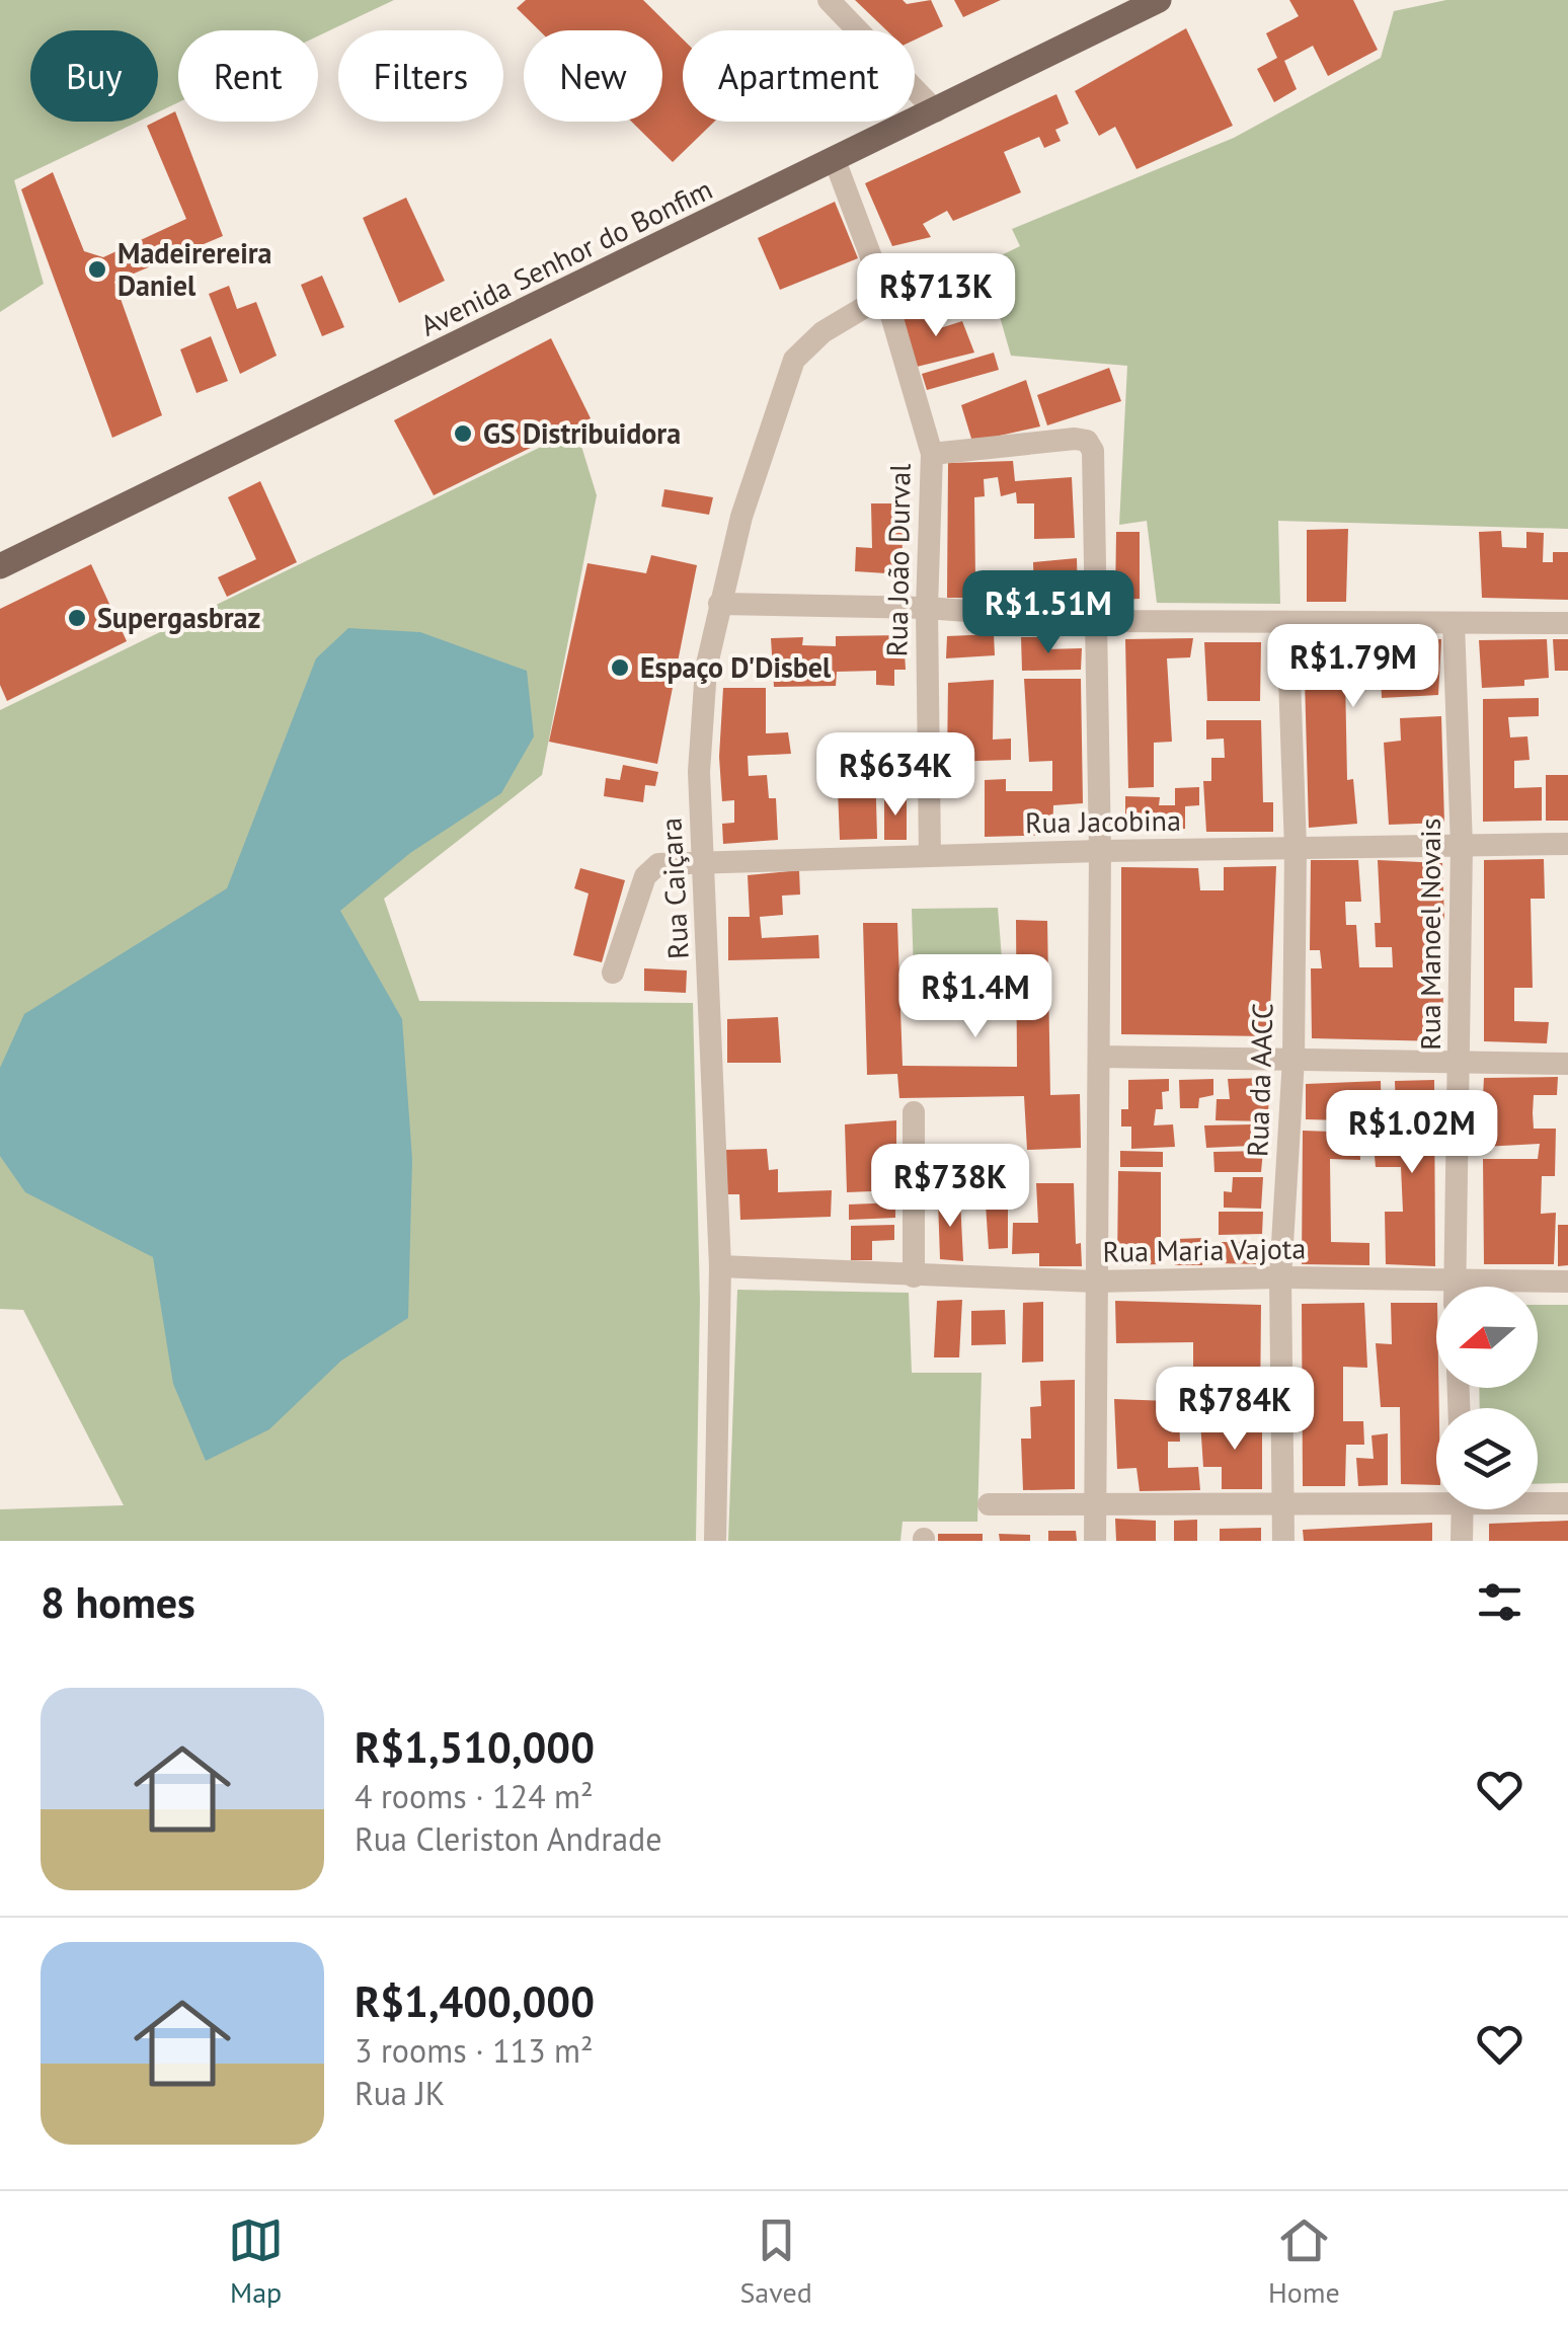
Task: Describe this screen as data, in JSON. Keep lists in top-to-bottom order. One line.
{"streets":{"main road":["Avenida Senhor do Bonfim"],"street":["Rua João Durval","Rua Jacobina","Rua Caiçara","Rua Manoel Novais","Rua da AACC","Rua Maria Vajota"]},"crossings":[["Avenida Senhor do Bonfim","Rua João Durval"],["Rua João Durval","Rua Jacobina"],["Rua João Durval","Rua Caiçara"],["Rua Jacobina","Rua Caiçara"],["Rua Jacobina","Rua Manoel Novais"],["Rua Jacobina","Rua da AACC"],["Rua Caiçara","Rua Maria Vajota"],["Rua da AACC","Rua Maria Vajota"]],"places":["Madeirereira Daniel","GS Distribuidora","Supergasbraz","Espaço D'Disbel"],"north":"left","page":{"chip":["Buy","Rent","Filters","New","Apartment"],"price":["R$713K","R$1.51M","R$1.79M","R$634K","R$1.4M","R$1.02M","R$738K","R$784K"],"heading":"8 homes","list":[{"name":"R$1,510,000","note":"4 rooms · 124 m² · Rua Cleriston Andrade"},{"name":"R$1,400,000","note":"3 rooms · 113 m² · Rua JK"}],"tabs":["Map","Saved","Home"]}}
